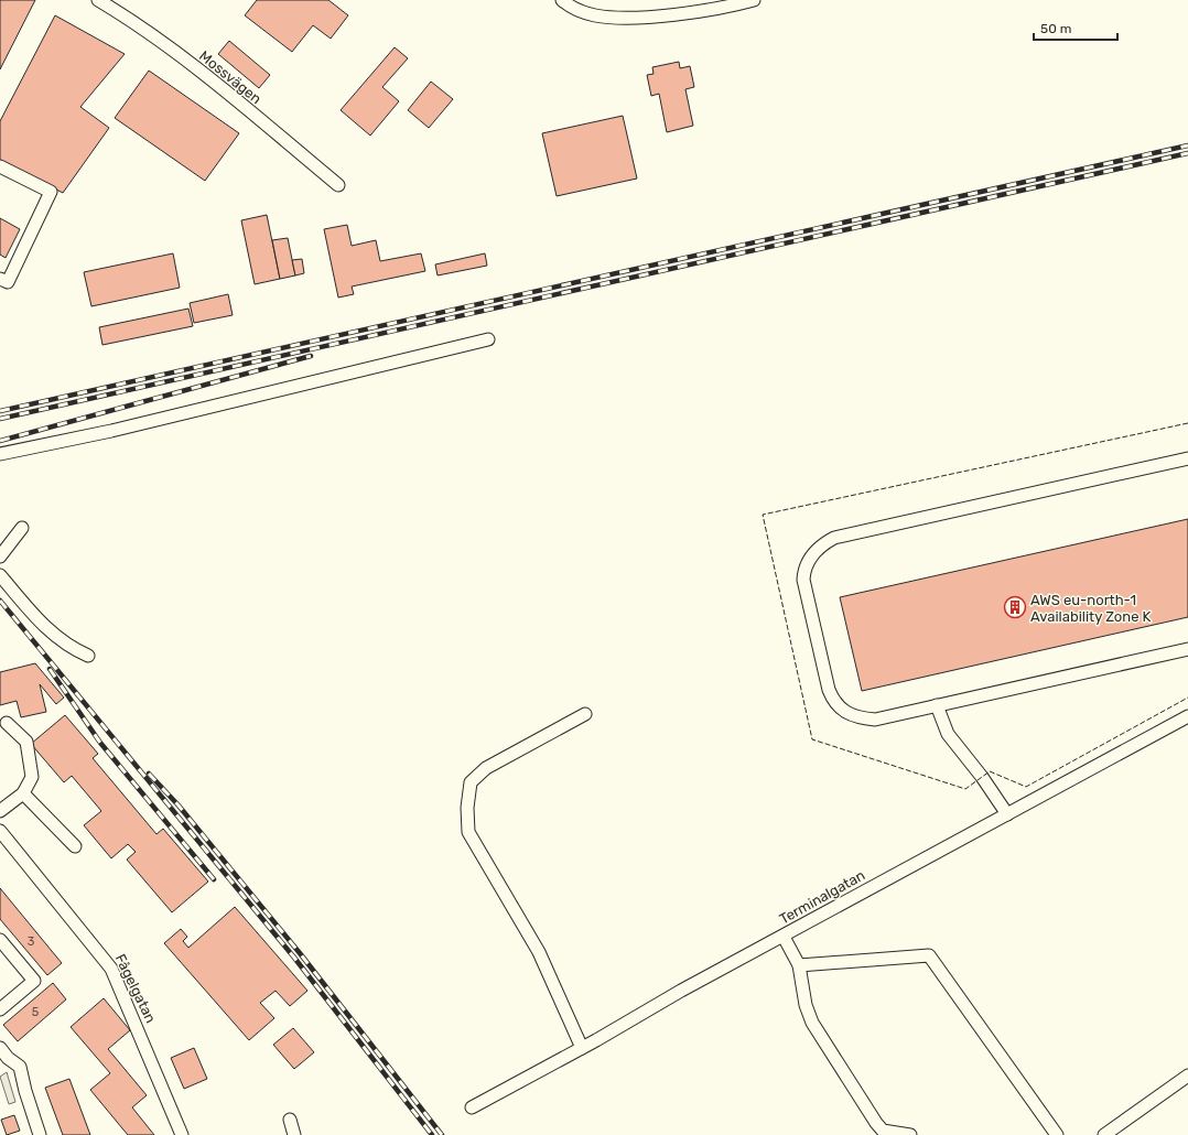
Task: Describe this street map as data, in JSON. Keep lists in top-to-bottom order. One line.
{"streets":{"street":["Mossvägen","Terminalgatan","Fågelgatan"]},"places":{"building":["AWS eu-north-1 Availability Zone K"]},"house_numbers":["3","5"],"scale_bar":"50 m"}
